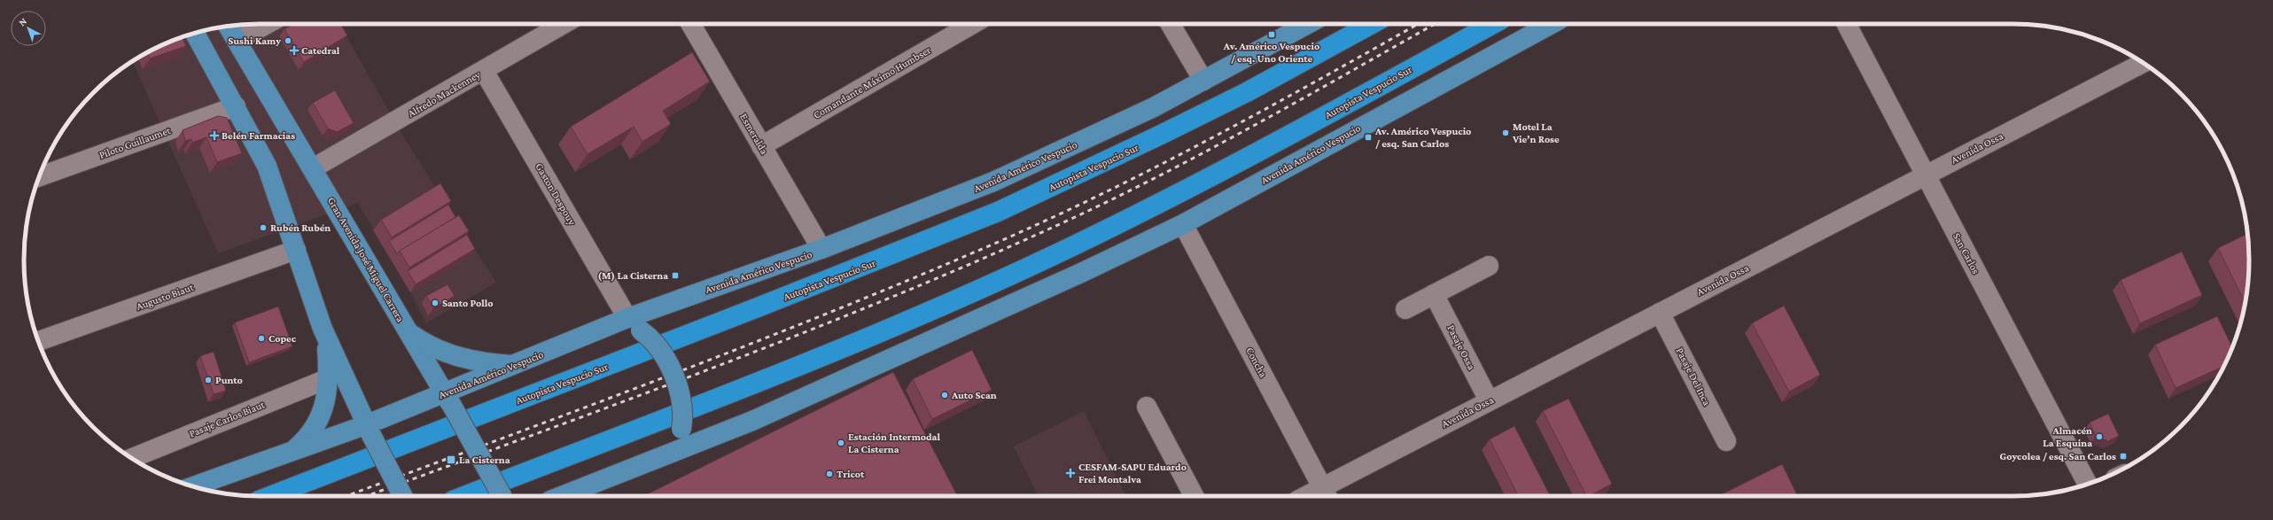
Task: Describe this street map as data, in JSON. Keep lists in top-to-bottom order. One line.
{"streets":{"highway":["Autopista Vespucio Sur"],"main road":["Avenida Américo Vespucio","Gran Avenida José Miguel Carrera"],"street":["Comandante Máximo Humbser","Alfredo Mackenney","Esmeralda","Piloto Guillaumet","Avenida Ossa","Gaston Despouy","San Carlos","Augusto Biaut","Pasaje Ossa","Concha","Pasaje Del Inca","Pasaje Carlos Biaut"]},"crossings":[["Comandante Máximo Humbser","Esmeralda"],["Alfredo Mackenney","Gaston Despouy"],["Alfredo Mackenney","Gran Avenida José Miguel Carrera"],["Esmeralda","Avenida Américo Vespucio"],["Avenida Ossa","San Carlos"],["Avenida Ossa","Pasaje Ossa"],["Avenida Ossa","Concha"],["Avenida Ossa","Pasaje Del Inca"],["Avenida Américo Vespucio","Gaston Despouy"],["Avenida Américo Vespucio","Gran Avenida José Miguel Carrera"],["Avenida Américo Vespucio","Concha"]],"places":{"transit":["Av. Américo Vespucio / esq. Uno Oriente","Av. Américo Vespucio / esq. San Carlos","(M) La Cisterna","Goycolea / esq. San Carlos","La Cisterna"],"other":["Sushi Kamy","Motel La Vie’n Rose","Rubén Rubén","Santo Pollo","Copec","Punto","Auto Scan","Almacén La Esquina","Estación Intermodal La Cisterna","Tricot"],"health":["Catedral","Belén Farmacias","CESFAM-SAPU Eduardo Frei Montalva"]},"north":"top left"}
